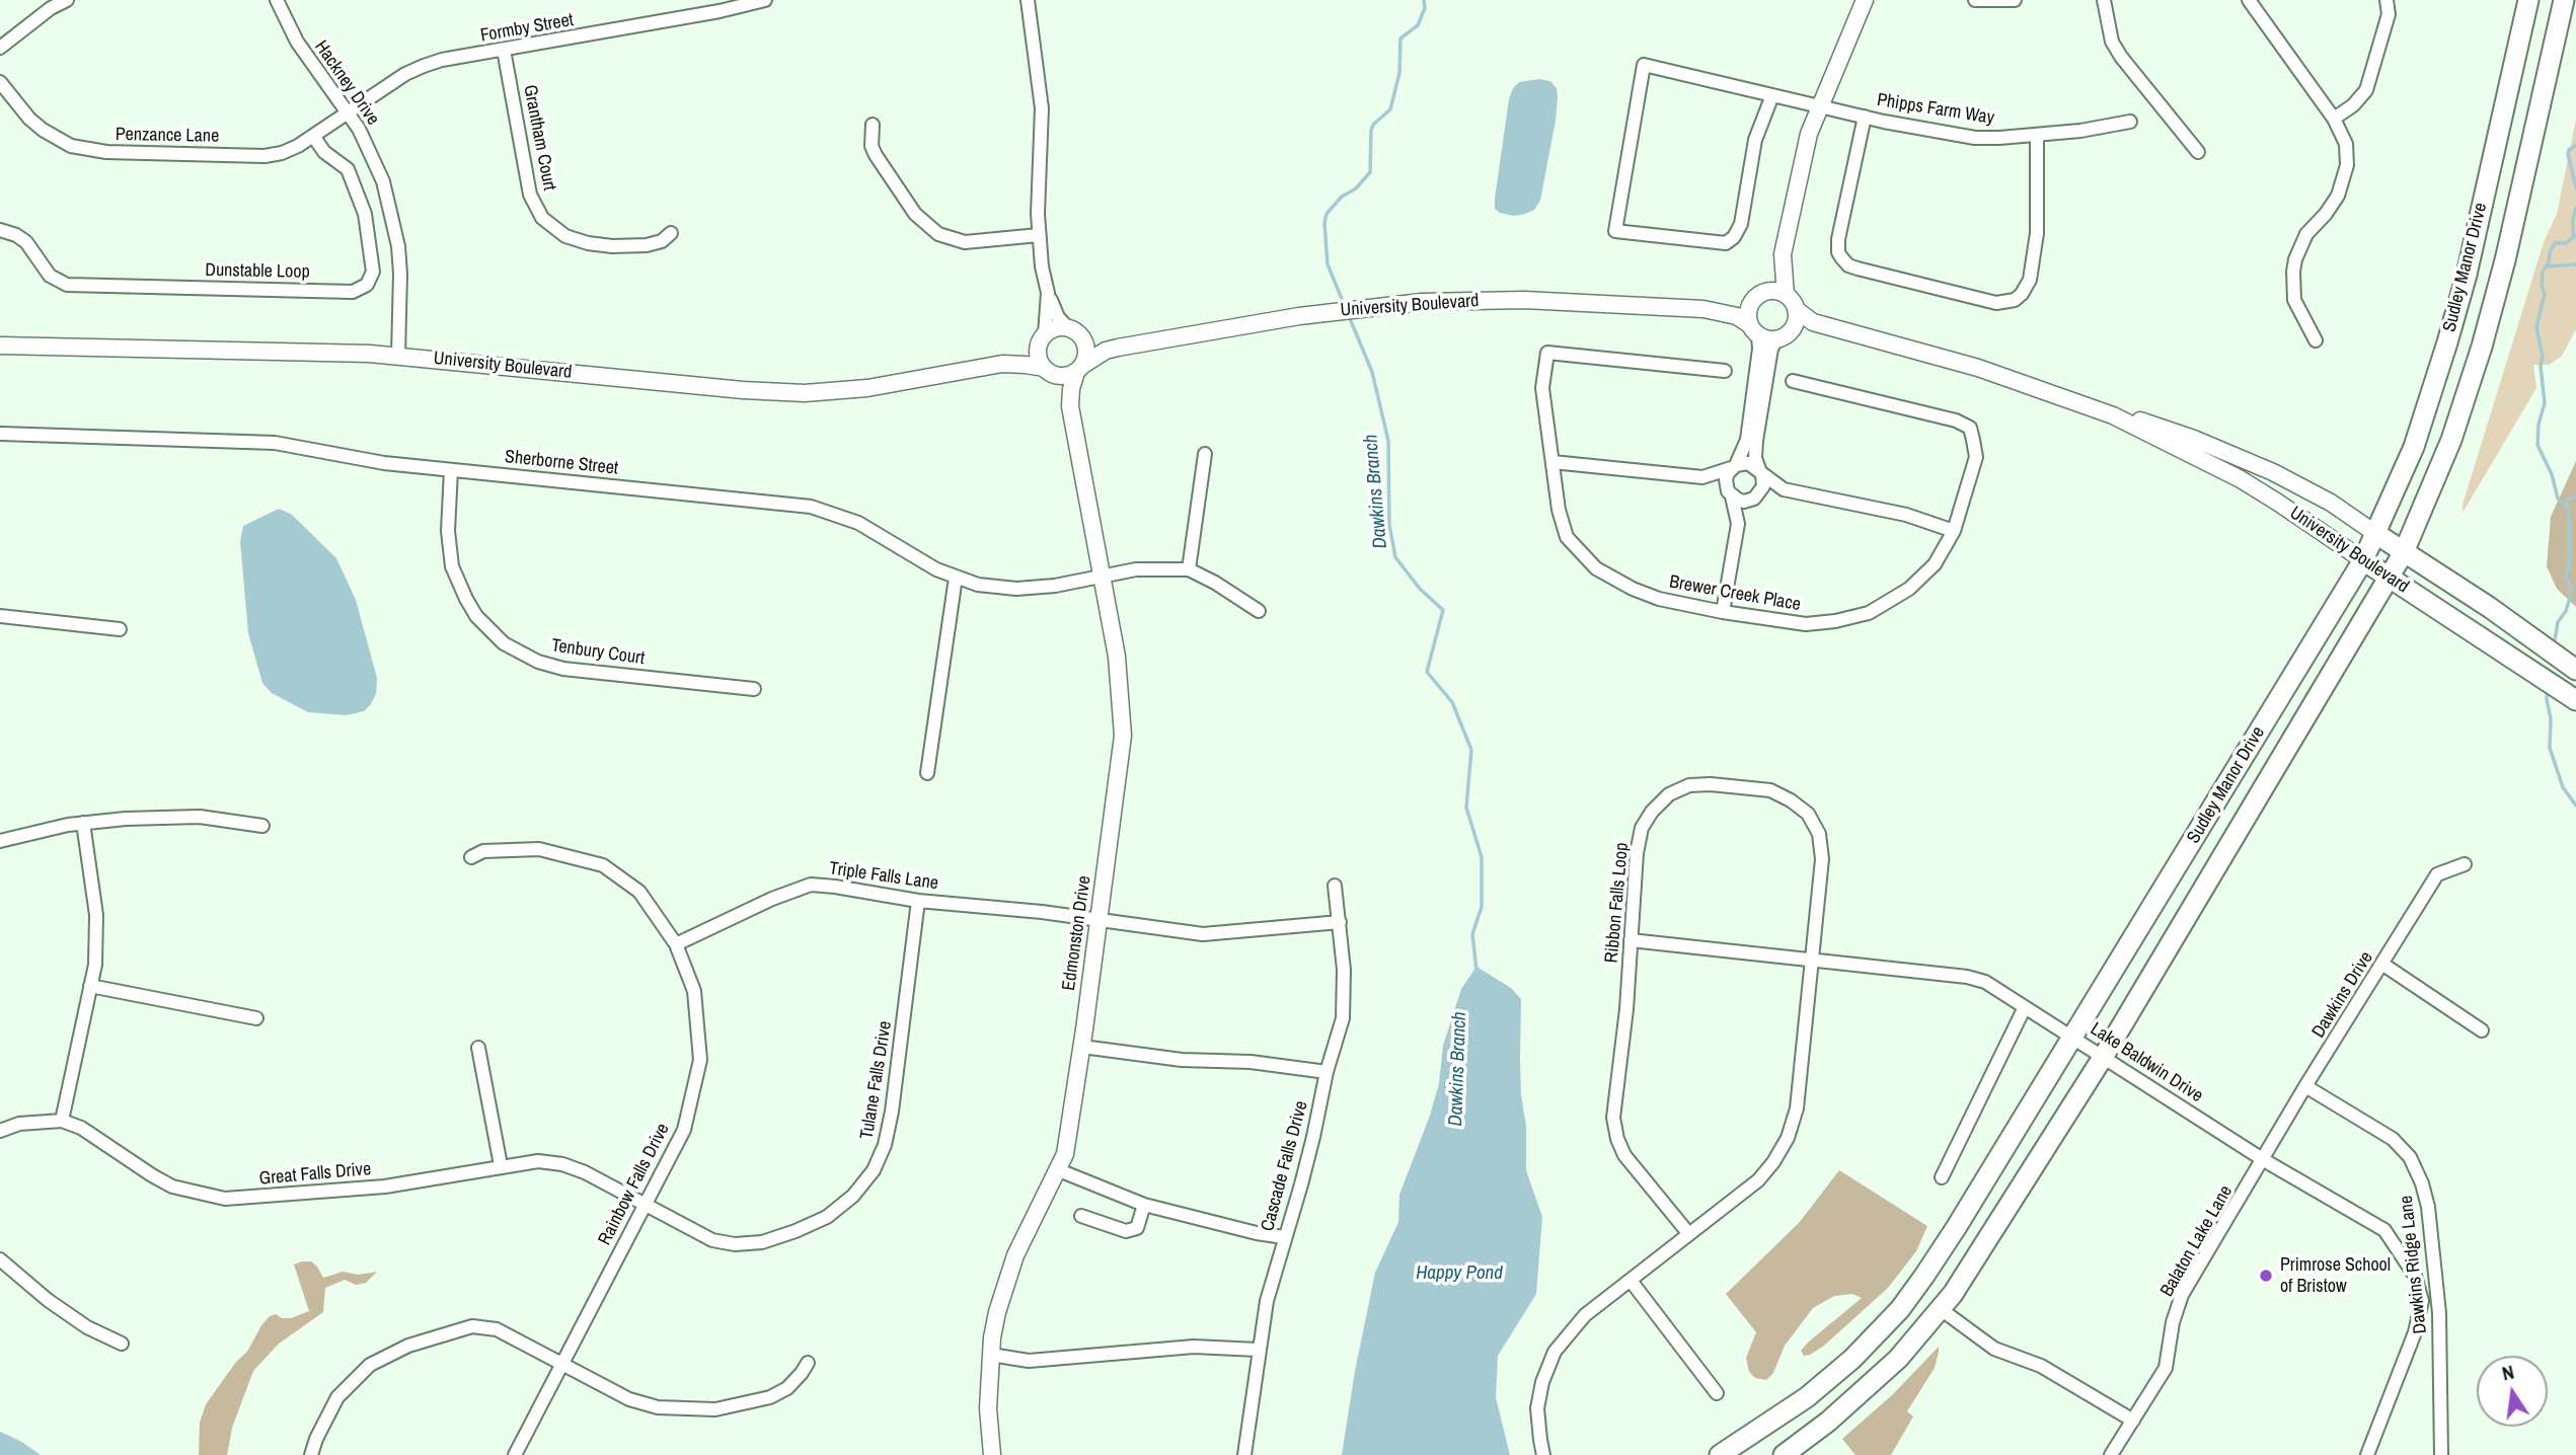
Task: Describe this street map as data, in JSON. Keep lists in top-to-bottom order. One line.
{"streets":{"main road":["Sudley Manor Drive","University Boulevard"],"street":["Formby Street","Hackney Drive","Phipps Farm Way","Penzance Lane","Grantham Court","Dunstable Loop","Sherborne Street","Brewer Creek Place","Tenbury Court","Triple Falls Lane","Ribbon Falls Loop","Edmonston Drive","Dawkins Drive","Lake Baldwin Drive","Tulane Falls Drive","Cascade Falls Drive","Great Falls Drive","Rainbow Falls Drive","Balaton Lake Lane","Dawkins Ridge Lane"]},"crossings":[["Formby Street","Hackney Drive"],["Formby Street","Penzance Lane"],["Formby Street","Grantham Court"],["Hackney Drive","Penzance Lane"],["Hackney Drive","University Boulevard"],["Penzance Lane","Dunstable Loop"],["Sudley Manor Drive","University Boulevard"],["Sudley Manor Drive","Lake Baldwin Drive"],["University Boulevard","Edmonston Drive"],["Sherborne Street","Tenbury Court"],["Sherborne Street","Edmonston Drive"],["Triple Falls Lane","Edmonston Drive"],["Triple Falls Lane","Tulane Falls Drive"],["Triple Falls Lane","Cascade Falls Drive"],["Triple Falls Lane","Rainbow Falls Drive"],["Ribbon Falls Loop","Lake Baldwin Drive"],["Dawkins Drive","Lake Baldwin Drive"],["Dawkins Drive","Balaton Lake Lane"],["Dawkins Drive","Dawkins Ridge Lane"],["Lake Baldwin Drive","Balaton Lake Lane"],["Tulane Falls Drive","Great Falls Drive"],["Tulane Falls Drive","Rainbow Falls Drive"],["Great Falls Drive","Rainbow Falls Drive"]],"water":["Dawkins Branch","Happy Pond"],"places":["Primrose School of Bristow"],"north":"top"}
